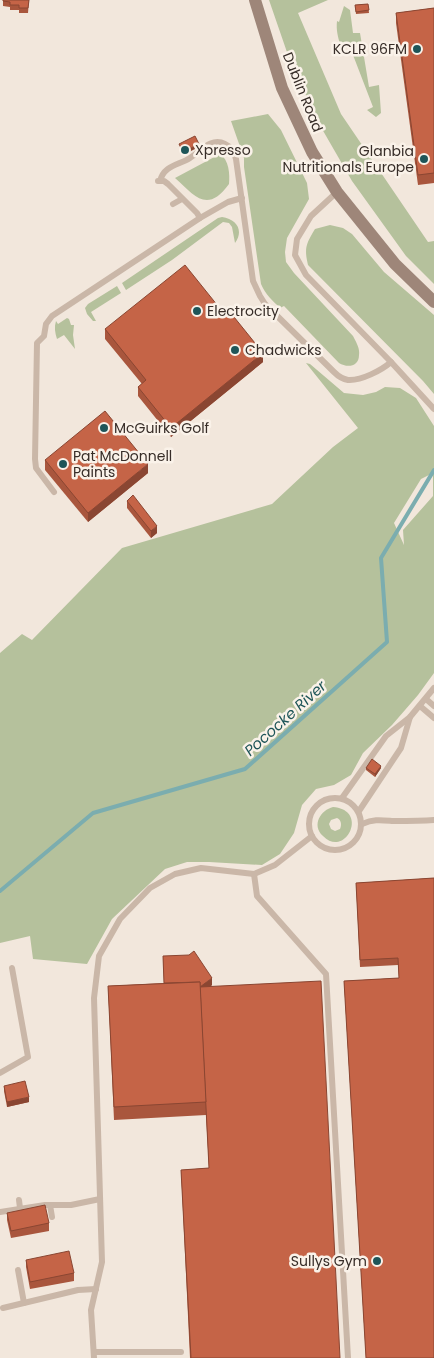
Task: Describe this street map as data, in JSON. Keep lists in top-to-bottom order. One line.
{"streets":{"main road":["Dublin Road"]},"water":["Pococke River"],"places":["KCLR 96FM","Xpresso","Glanbia Nutritionals Europe","Electrocity","Chadwicks","McGuirks Golf","Pat McDonnell Paints","Sullys Gym"]}
